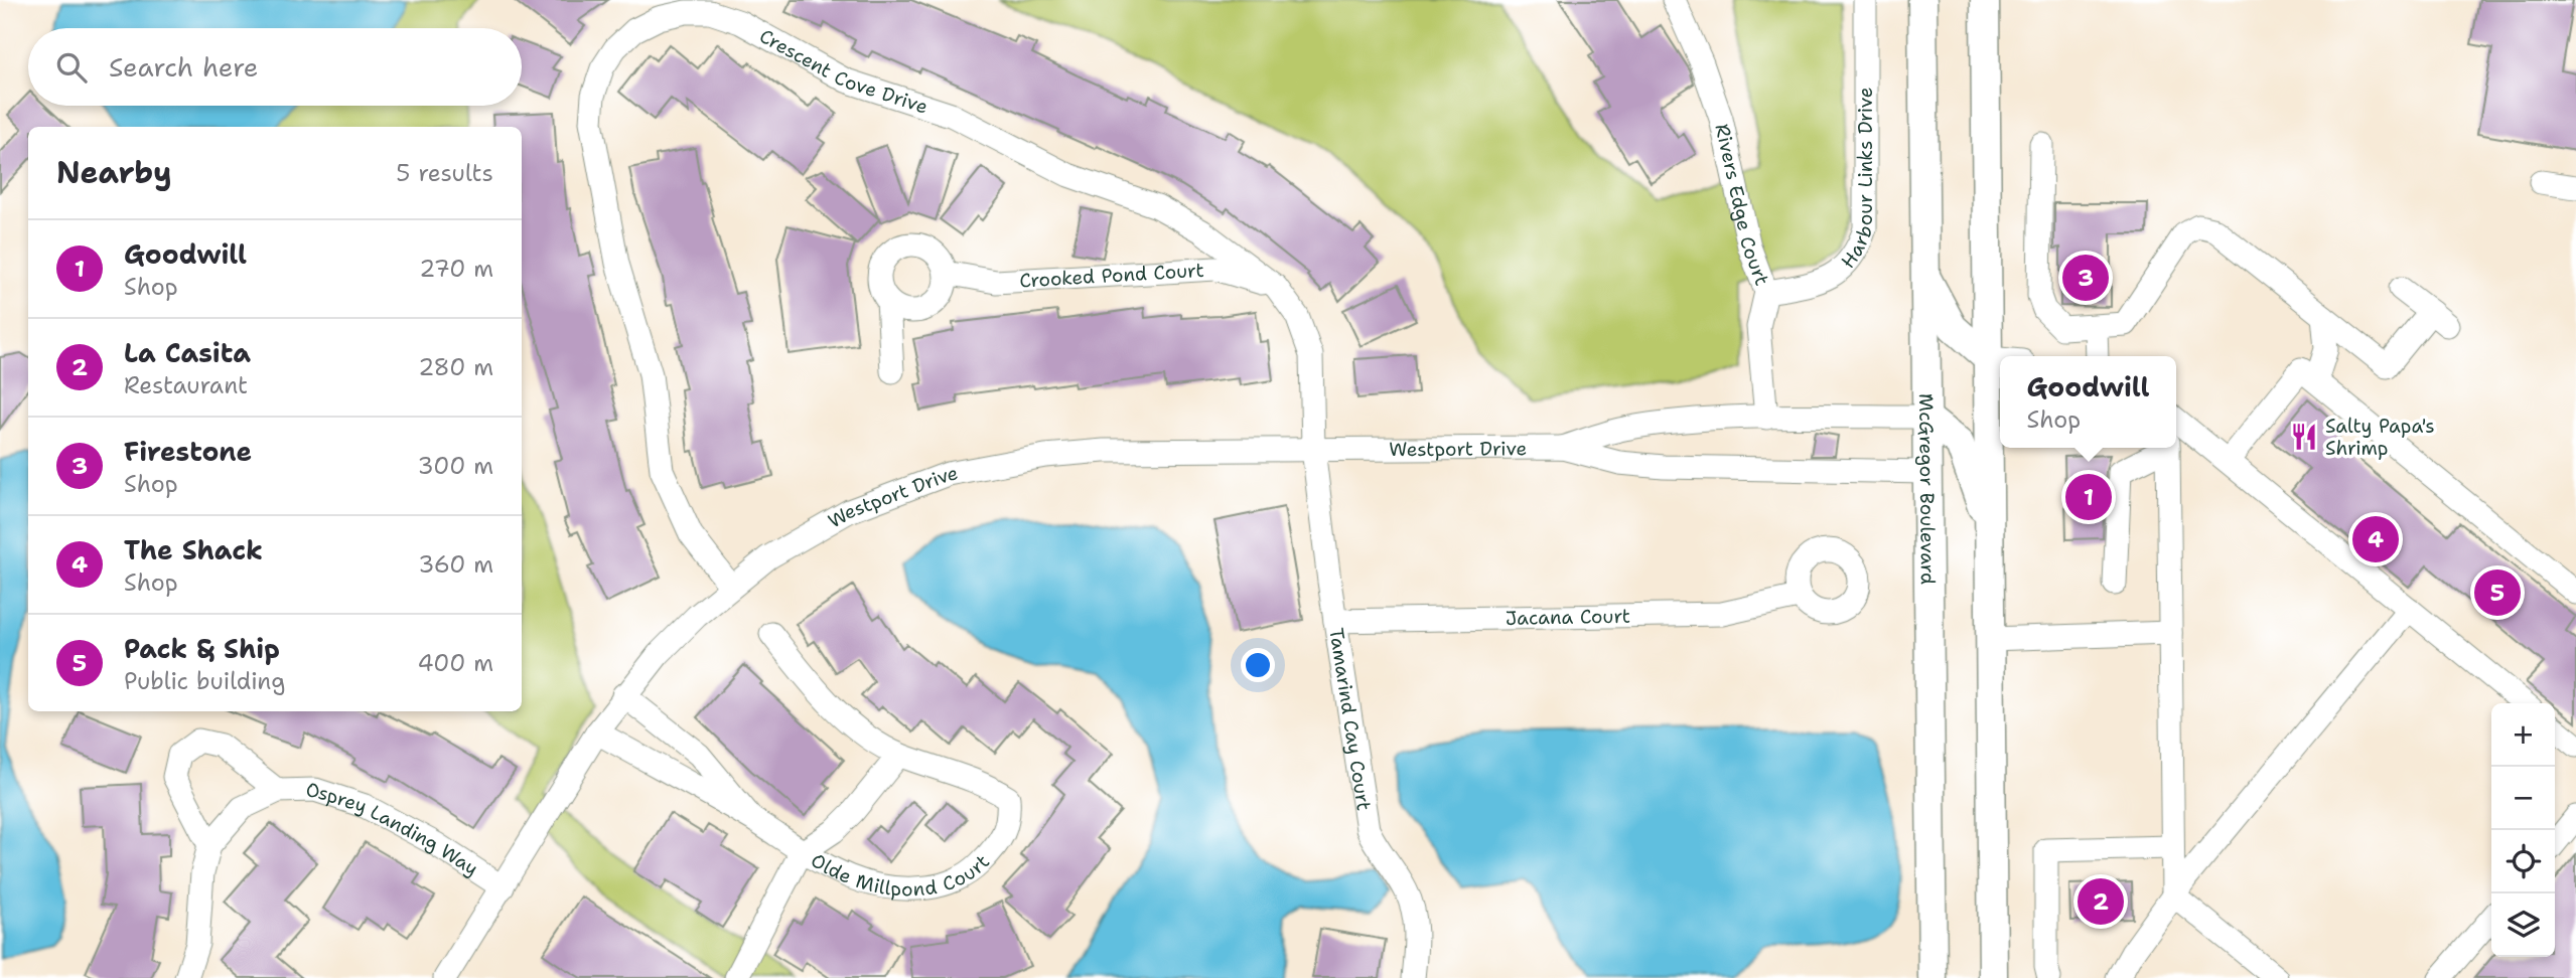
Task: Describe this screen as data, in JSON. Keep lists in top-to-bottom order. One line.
{"streets":{"main road":["McGregor Boulevard"],"street":["Crescent Cove Drive","Harbour Links Drive","Rivers Edge Court","Crooked Pond Court","Westport Drive","Jacana Court","Tamarind Cay Court","Osprey Landing Way","Olde Millpond Court"]},"crossings":[["Crescent Cove Drive","Crooked Pond Court"],["Crescent Cove Drive","Westport Drive"],["Crescent Cove Drive","Tamarind Cay Court"],["Harbour Links Drive","Rivers Edge Court"],["Rivers Edge Court","Westport Drive"],["Westport Drive","McGregor Boulevard"],["Westport Drive","Tamarind Cay Court"],["Westport Drive","Osprey Landing Way"],["Westport Drive","Olde Millpond Court"],["Jacana Court","Tamarind Cay Court"]],"places":{"restaurant":["Salty Papa's Shrimp"]},"page":{"search":"Search here","heading":["Nearby","5 results"],"list":[{"mark":"1","name":"Goodwill","note":"Shop","value":"270 m"},{"mark":"2","name":"La Casita","note":"Restaurant","value":"280 m"},{"mark":"3","name":"Firestone","note":"Shop","value":"300 m"},{"mark":"4","name":"The Shack","note":"Shop","value":"360 m"},{"mark":"5","name":"Pack & Ship","note":"Public building","value":"400 m"}],"pins":["3","1","4","5","2"],"popup":["Goodwill","Shop"],"map_buttons":["+","−"]}}
